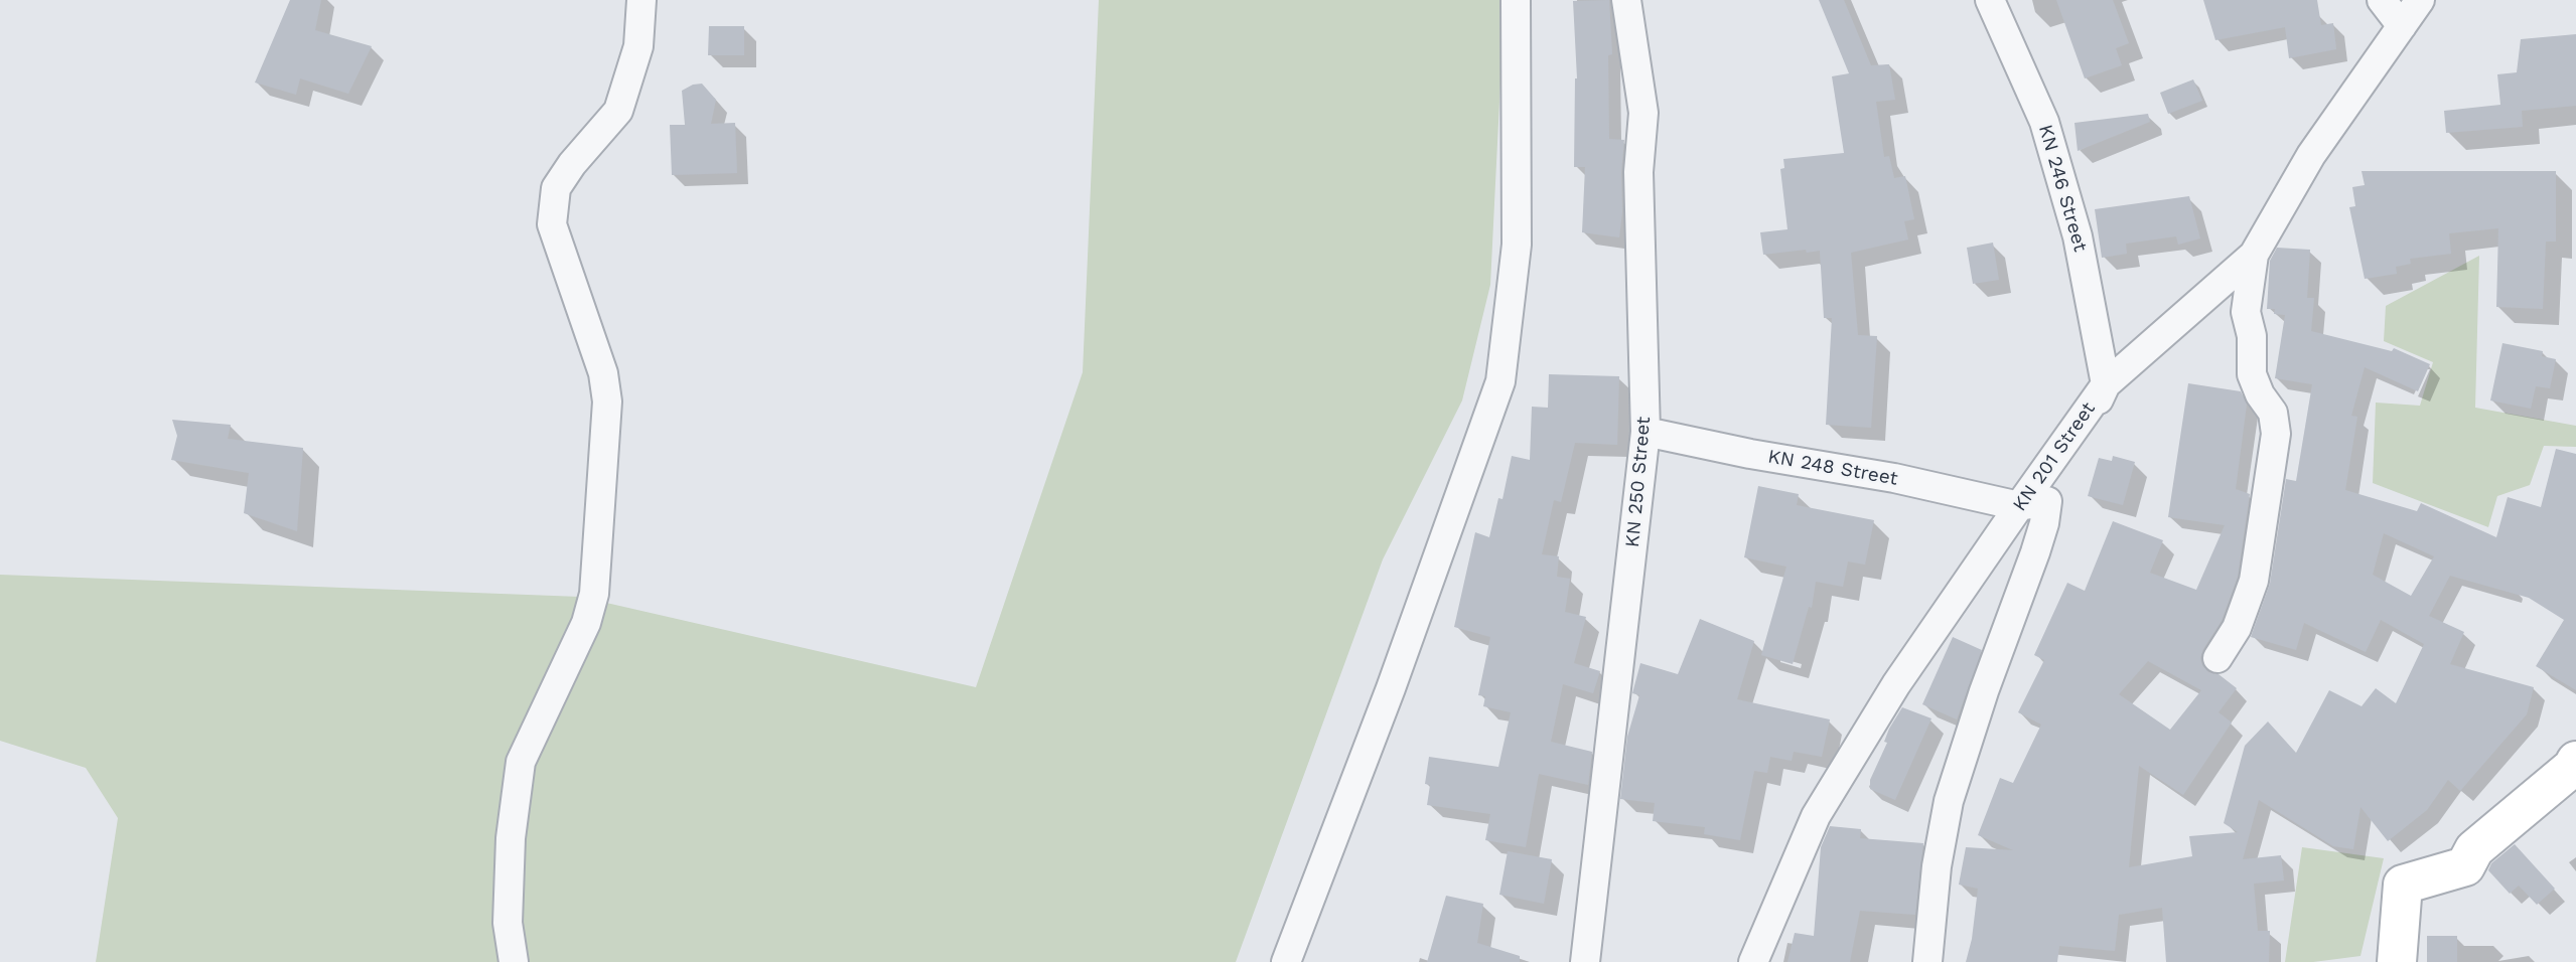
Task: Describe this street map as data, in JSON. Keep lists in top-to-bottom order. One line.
{"streets":{"street":["KN 246 Street","KN 201 Street","KN 248 Street","KN 250 Street"]},"crossings":[["KN 246 Street","KN 201 Street"],["KN 201 Street","KN 248 Street"],["KN 248 Street","KN 250 Street"]]}
